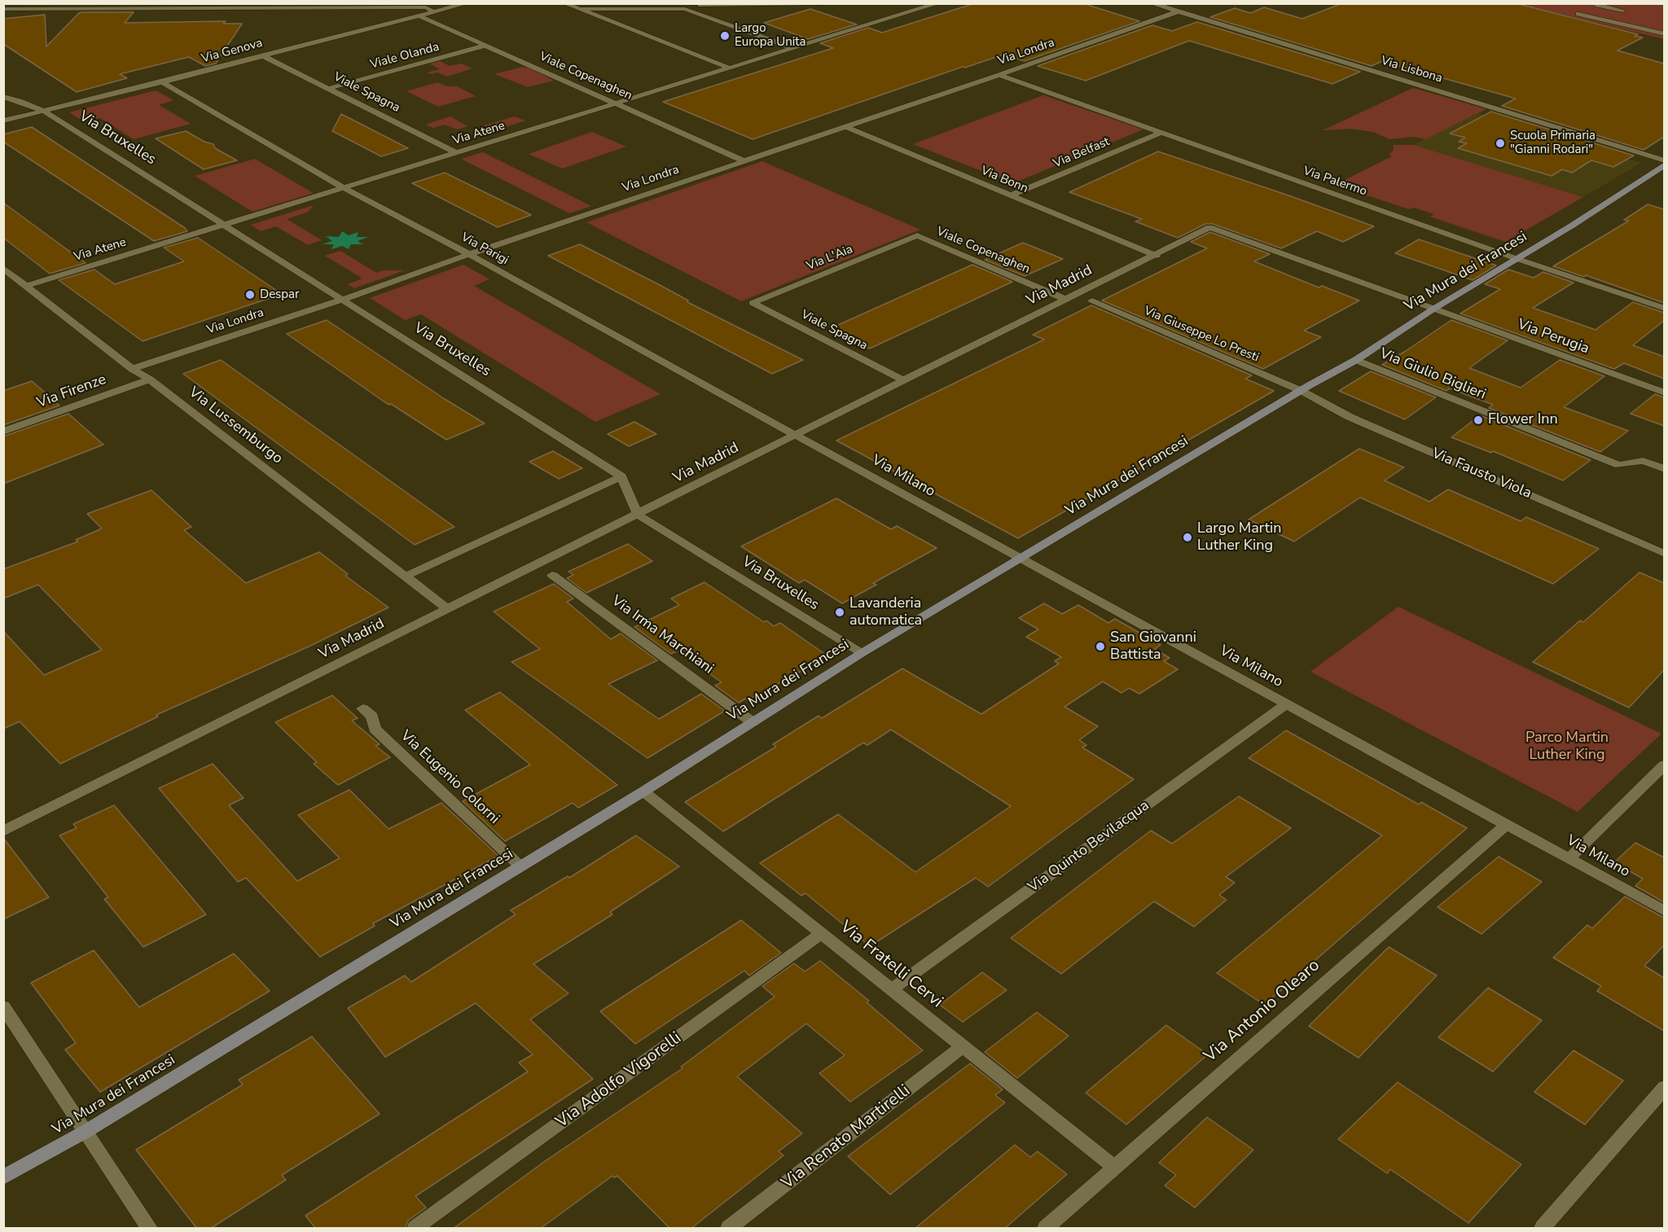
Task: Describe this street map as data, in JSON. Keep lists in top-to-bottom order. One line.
{"streets":{"street":["Via Genova","Via Londra","Viale Olanda","Via Lisbona","Viale Copenaghen","Viale Spagna","Via Atene","Via Bruxelles","Via Belfast","Via Bonn","Via Palermo","Via Parigi","Via L'Aia","Via Mura dei Francesi","Via Madrid","Via Giuseppe Lo Presti","Via Perugia","Via Giulio Biglieri","Via Firenze","Via Lussemburgo","Via Fausto Viola","Via Milano","Via Irma Marchiani","Via Eugenio Colorni","Via Quinto Bevilacqua","Via Fratelli Cervi","Via Antonio Olearo","Via Adolfo Vigorelli","Via Renato Martirelli"]},"crossings":[["Via Genova","Viale Copenaghen"],["Via Genova","Viale Spagna"],["Via Genova","Via Bruxelles"],["Via Genova","Via Parigi"],["Via Londra","Via Lisbona"],["Via Londra","Viale Copenaghen"],["Via Londra","Via Bruxelles"],["Via Londra","Via Bonn"],["Via Londra","Via Palermo"],["Via Londra","Via Parigi"],["Via Londra","Via Lussemburgo"],["Viale Olanda","Viale Copenaghen"],["Viale Olanda","Viale Spagna"],["Viale Copenaghen","Via Atene"],["Viale Copenaghen","Via L'Aia"],["Viale Copenaghen","Via Madrid"],["Viale Spagna","Via Atene"],["Viale Spagna","Via L'Aia"],["Viale Spagna","Via Madrid"],["Via Atene","Via Bruxelles"],["Via Atene","Via Parigi"],["Via Atene","Via Lussemburgo"],["Via Bruxelles","Via Mura dei Francesi"],["Via Bruxelles","Via Madrid"],["Via Belfast","Via Bonn"],["Via Belfast","Via Palermo"],["Via Bonn","Via Madrid"],["Via Palermo","Via Mura dei Francesi"],["Via Parigi","Via Madrid"],["Via Parigi","Via Milano"],["Via Mura dei Francesi","Via Madrid"],["Via Mura dei Francesi","Via Giuseppe Lo Presti"],["Via Mura dei Francesi","Via Perugia"],["Via Mura dei Francesi","Via Giulio Biglieri"],["Via Mura dei Francesi","Via Fausto Viola"],["Via Mura dei Francesi","Via Milano"],["Via Mura dei Francesi","Via Irma Marchiani"],["Via Mura dei Francesi","Via Eugenio Colorni"],["Via Mura dei Francesi","Via Fratelli Cervi"],["Via Madrid","Via Perugia"],["Via Madrid","Via Lussemburgo"],["Via Madrid","Via Milano"],["Via Giuseppe Lo Presti","Via Fausto Viola"],["Via Firenze","Via Lussemburgo"],["Via Milano","Via Quinto Bevilacqua"],["Via Milano","Via Antonio Olearo"],["Via Quinto Bevilacqua","Via Fratelli Cervi"],["Via Fratelli Cervi","Via Antonio Olearo"],["Via Fratelli Cervi","Via Adolfo Vigorelli"],["Via Fratelli Cervi","Via Renato Martirelli"]],"parks":["Parco Martin Luther King"],"places":["Largo Europa Unita","Scuola Primaria \"Gianni Rodari\"","Despar","Flower Inn","Largo Martin Luther King","Lavanderia automatica","San Giovanni Battista"]}
